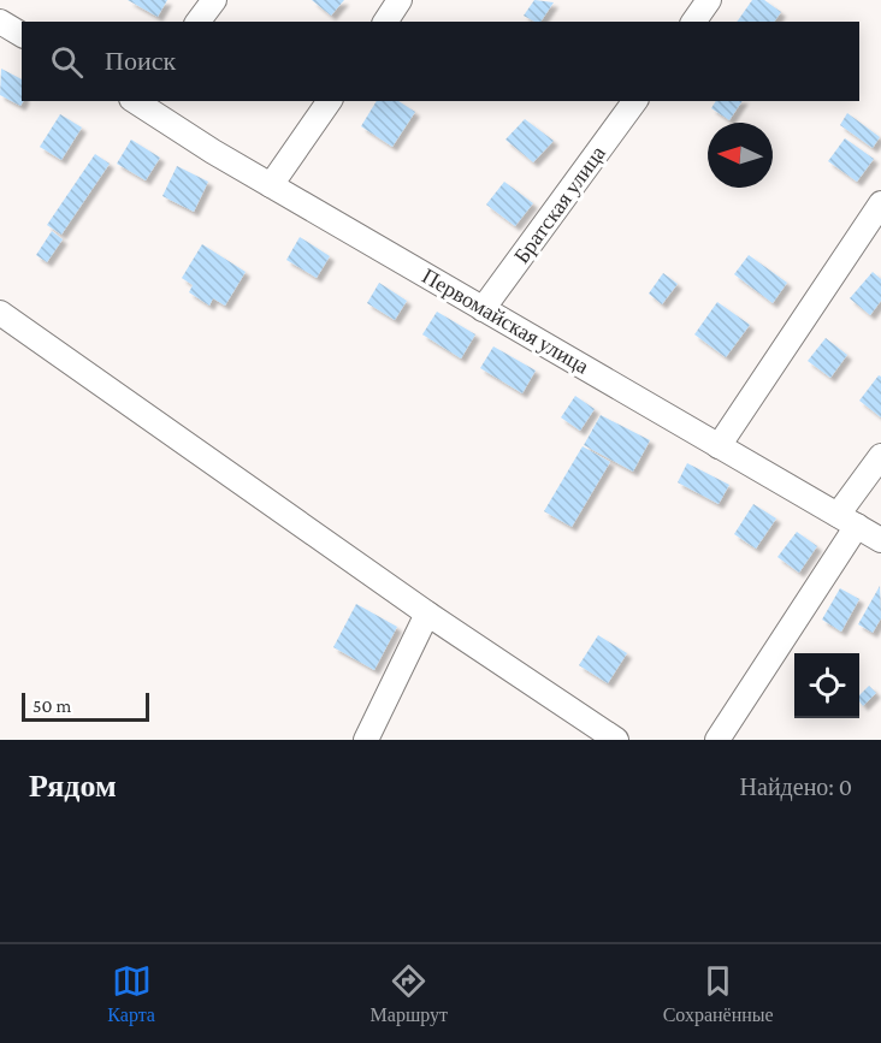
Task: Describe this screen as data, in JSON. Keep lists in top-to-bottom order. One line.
{"streets":{"street":["Братская улица","Первомайская улица"]},"crossings":[["Братская улица","Первомайская улица"]],"scale_bar":"50 m","north":"left","page":{"search":"Поиск","scale":"50 m","heading":["Рядом","Найдено: 0"],"nav":["Карта","Маршрут","Сохранённые"]}}
